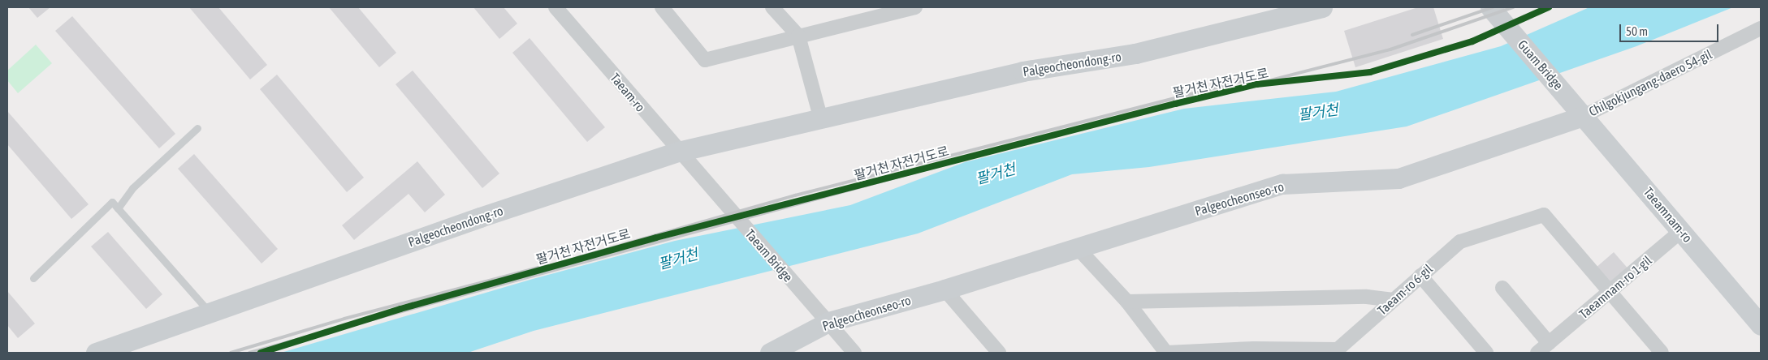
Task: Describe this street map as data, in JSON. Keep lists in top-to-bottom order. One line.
{"streets":{"main road":["Palgeocheondong-ro","Guam Bridge","Palgeocheonseo-ro","Taeamnam-ro"],"street":["Chilgokjungang-daero 54-gil","Taeam-ro","Taeam Bridge","Taeamnam-ro 1-gil","Taeam-ro 6-gil"],"cycle path":["팔거천 자전거도로"]},"crossings":[["Palgeocheondong-ro","Taeam-ro"],["Guam Bridge","Chilgokjungang-daero 54-gil"],["Guam Bridge","Palgeocheonseo-ro"],["Guam Bridge","Taeamnam-ro"],["Chilgokjungang-daero 54-gil","Palgeocheonseo-ro"],["Chilgokjungang-daero 54-gil","Taeamnam-ro"],["Taeam-ro","Taeam Bridge"],["Palgeocheonseo-ro","Taeamnam-ro"],["Palgeocheonseo-ro","Taeam Bridge"],["Taeamnam-ro","Taeamnam-ro 1-gil"],["Taeamnam-ro 1-gil","Taeam-ro 6-gil"]],"water":["팔거천"],"scale_bar":"50 m"}
